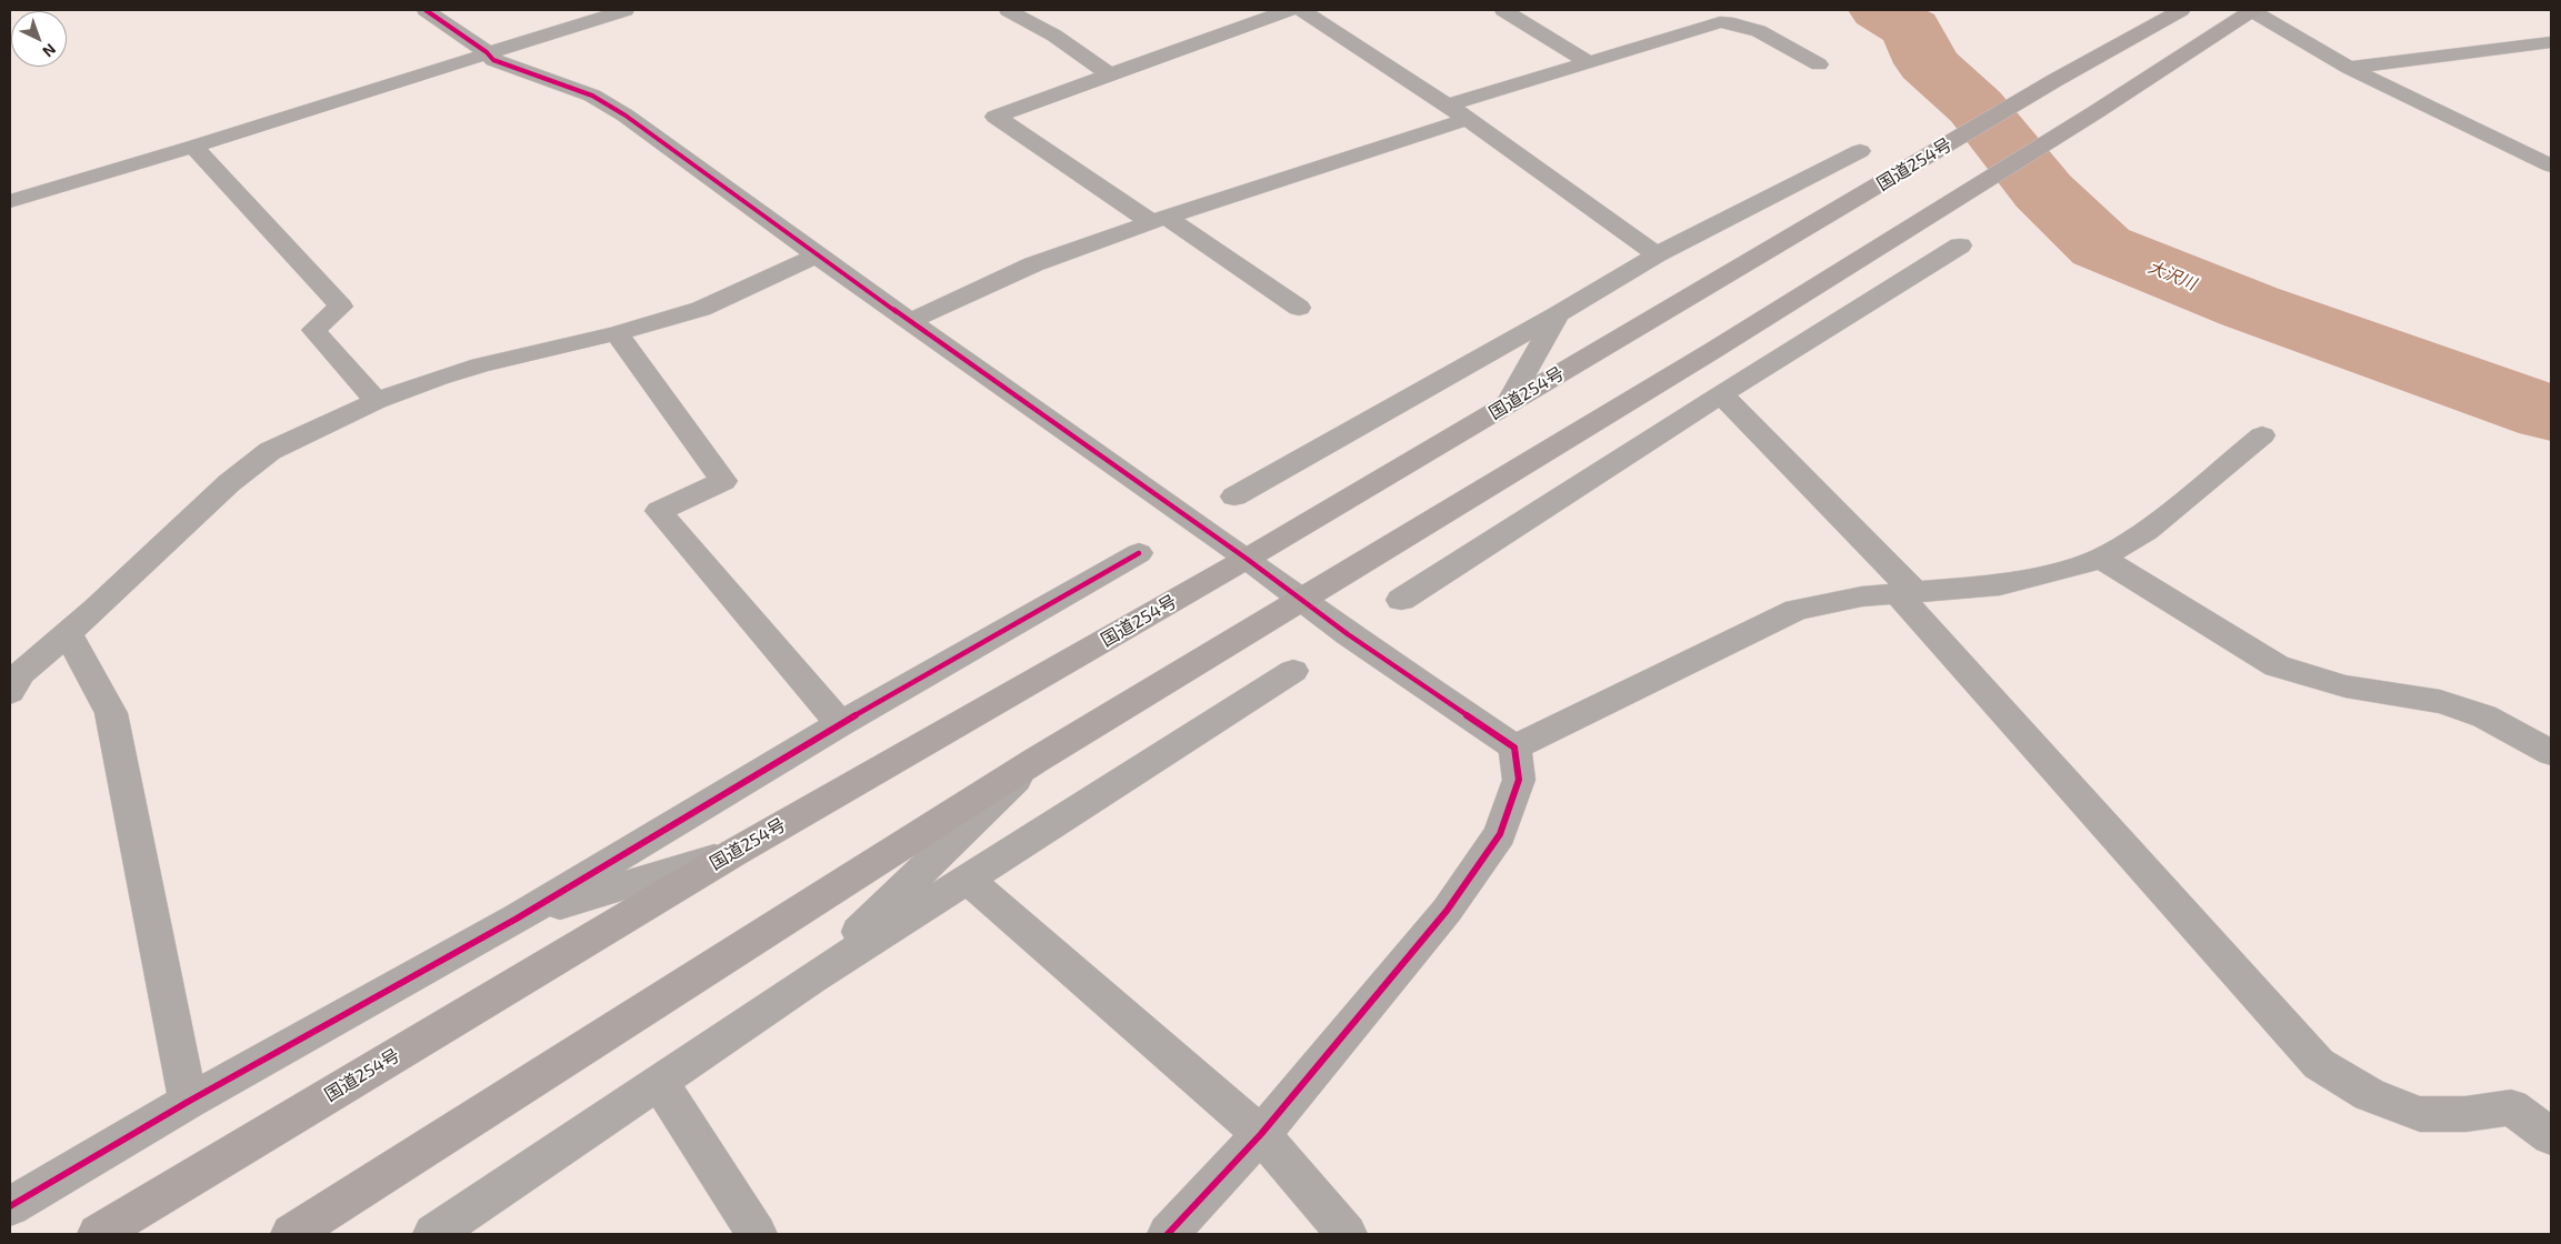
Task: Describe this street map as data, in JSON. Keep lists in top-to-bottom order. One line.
{"streets":{"highway":["国道254号"]},"water":["大沢川"],"north":"bottom right"}
